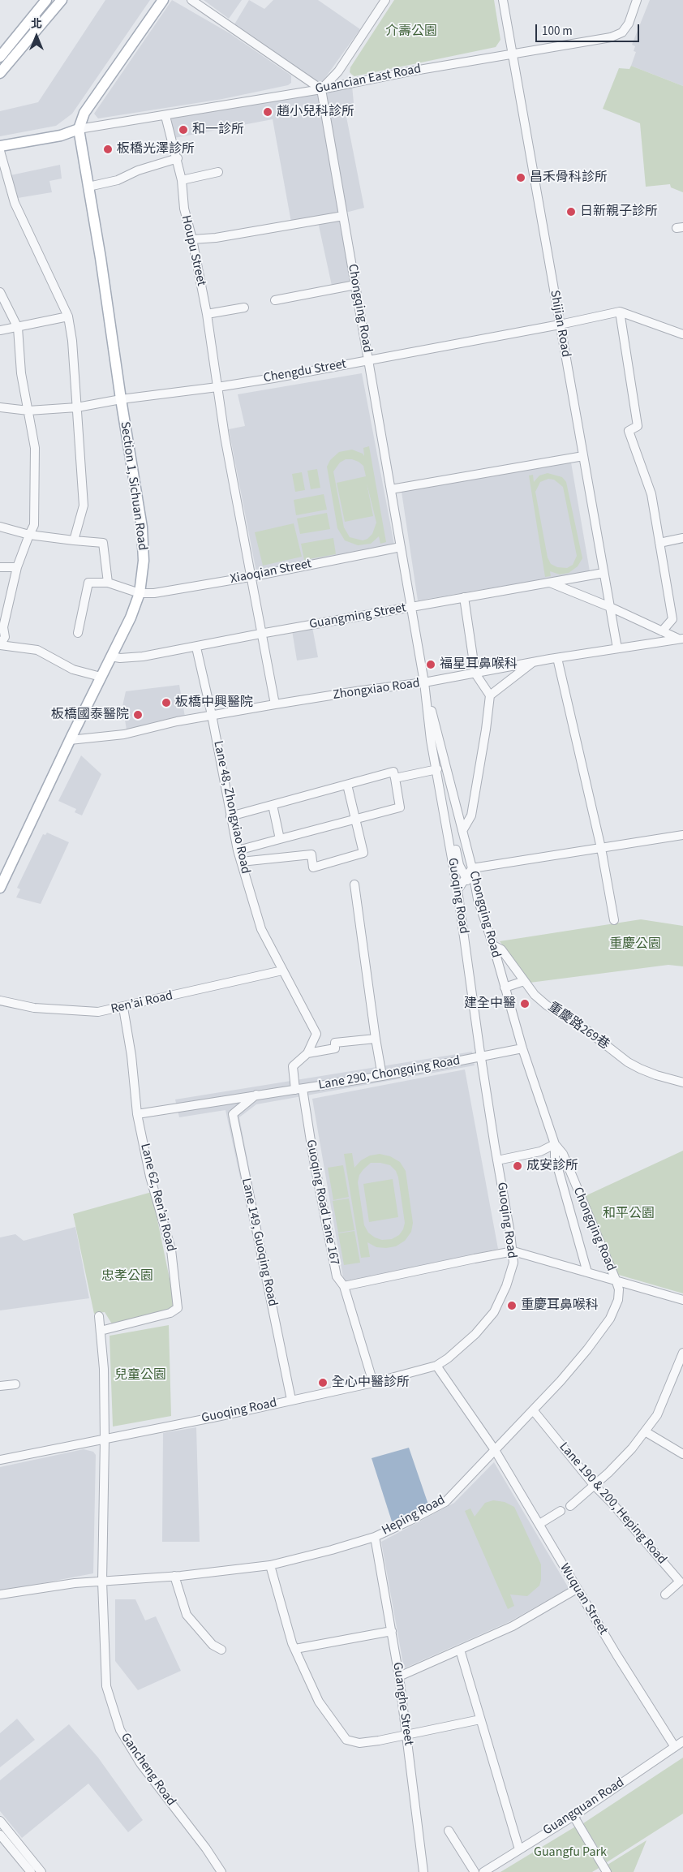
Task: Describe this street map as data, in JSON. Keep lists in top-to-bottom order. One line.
{"streets":{"main road":["Section 1, Sichuan Road"],"street":["Guancian East Road","Houpu Street","Chongqing Road","Shijian Road","Chengdu Street","Xiaoqian Street","Guangming Street","Zhongxiao Road","Lane 48, Zhongxiao Road","Guoqing Road","Ren’ai Road","重慶路269巷","Lane 290, Chongqing Road","Lane 62, Ren’ai Road","Guoqing Road Lane 167","Lane 149, Guoqing Road","Lane 190 & 200, Heping Road","Heping Road","Wuquan Street","Guanghe Street","Gancheng Road","Guangquan Road"]},"crossings":[["Guancian East Road","Houpu Street"],["Guancian East Road","Chongqing Road"],["Guancian East Road","Shijian Road"],["Guancian East Road","Section 1, Sichuan Road"],["Houpu Street","Chengdu Street"],["Houpu Street","Xiaoqian Street"],["Houpu Street","Guangming Street"],["Houpu Street","Zhongxiao Road"],["Chongqing Road","Chengdu Street"],["Chongqing Road","Xiaoqian Street"],["Chongqing Road","Guangming Street"],["Chongqing Road","Zhongxiao Road"],["Chongqing Road","Guoqing Road"],["Chongqing Road","重慶路269巷"],["Chongqing Road","Lane 290, Chongqing Road"],["Chongqing Road","Heping Road"],["Shijian Road","Chengdu Street"],["Shijian Road","Guangming Street"],["Shijian Road","Zhongxiao Road"],["Chengdu Street","Section 1, Sichuan Road"],["Section 1, Sichuan Road","Xiaoqian Street"],["Section 1, Sichuan Road","Guangming Street"],["Section 1, Sichuan Road","Zhongxiao Road"],["Guangming Street","Lane 48, Zhongxiao Road"],["Zhongxiao Road","Lane 48, Zhongxiao Road"],["Lane 48, Zhongxiao Road","Ren’ai Road"],["Lane 48, Zhongxiao Road","Guoqing Road Lane 167"],["Guoqing Road","Lane 290, Chongqing Road"],["Guoqing Road","Guoqing Road Lane 167"],["Guoqing Road","Lane 149, Guoqing Road"],["Guoqing Road","Wuquan Street"],["Ren’ai Road","Lane 62, Ren’ai Road"],["Lane 290, Chongqing Road","Lane 62, Ren’ai Road"],["Lane 290, Chongqing Road","Guoqing Road Lane 167"],["Lane 290, Chongqing Road","Lane 149, Guoqing Road"],["Lane 190 & 200, Heping Road","Heping Road"],["Heping Road","Wuquan Street"],["Heping Road","Guanghe Street"],["Heping Road","Gancheng Road"],["Wuquan Street","Guangquan Road"]],"parks":["介壽公園","重慶公園","和平公園","忠孝公園","兒童公園","Guangfu Park"],"places":["趙小兒科診所","和一診所","板橋光澤診所","昌禾骨科診所","日新親子診所","福星耳鼻喉科","板橋中興醫院","板橋國泰醫院","建全中醫","成安診所","重慶耳鼻喉科","全心中醫診所"],"scale_bar":"100 m","north":"top"}
